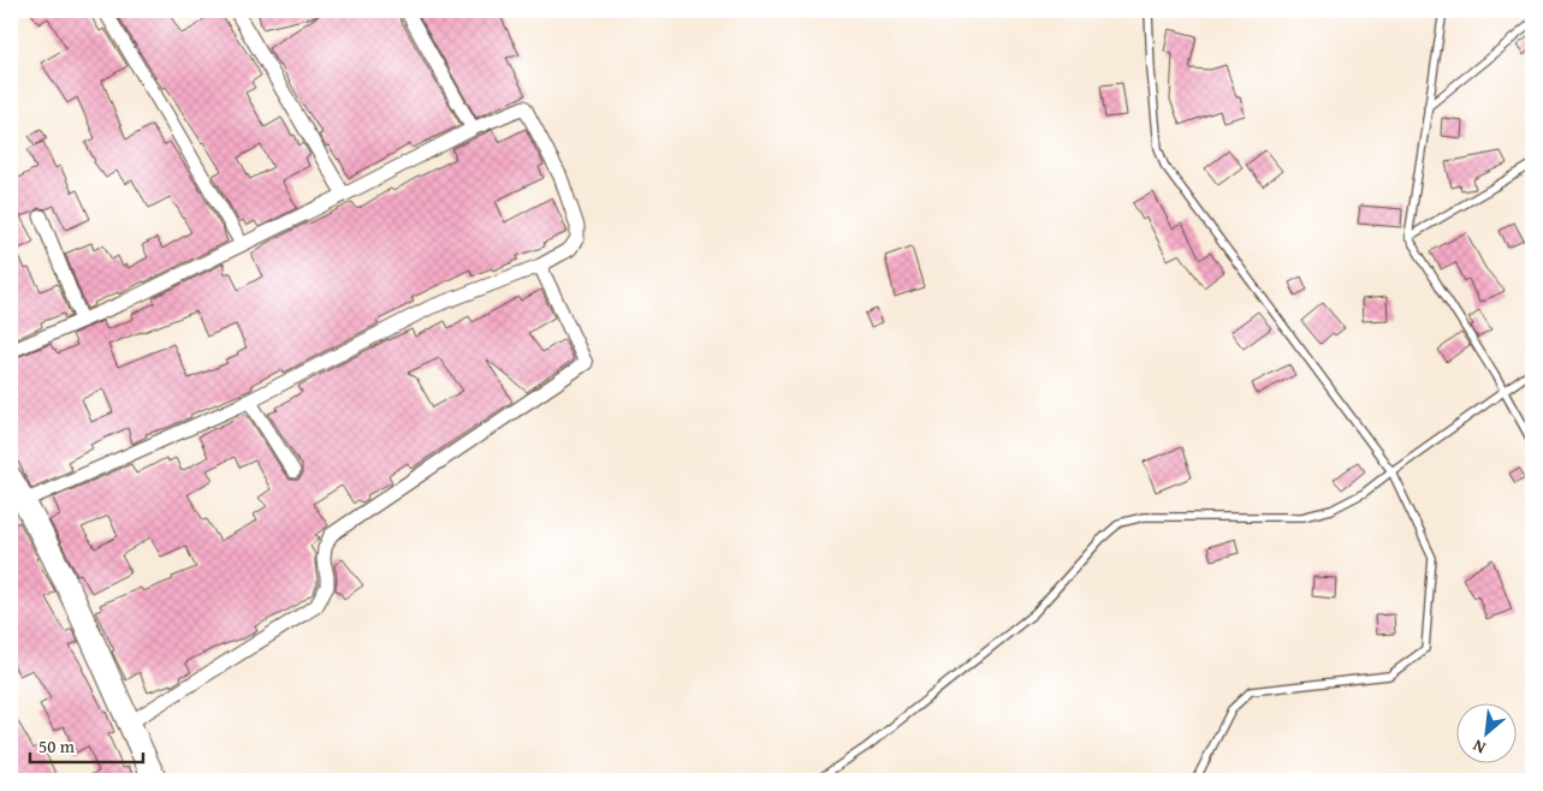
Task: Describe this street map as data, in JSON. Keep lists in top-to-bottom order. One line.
{"scale_bar":"50 m","north":"bottom left"}
